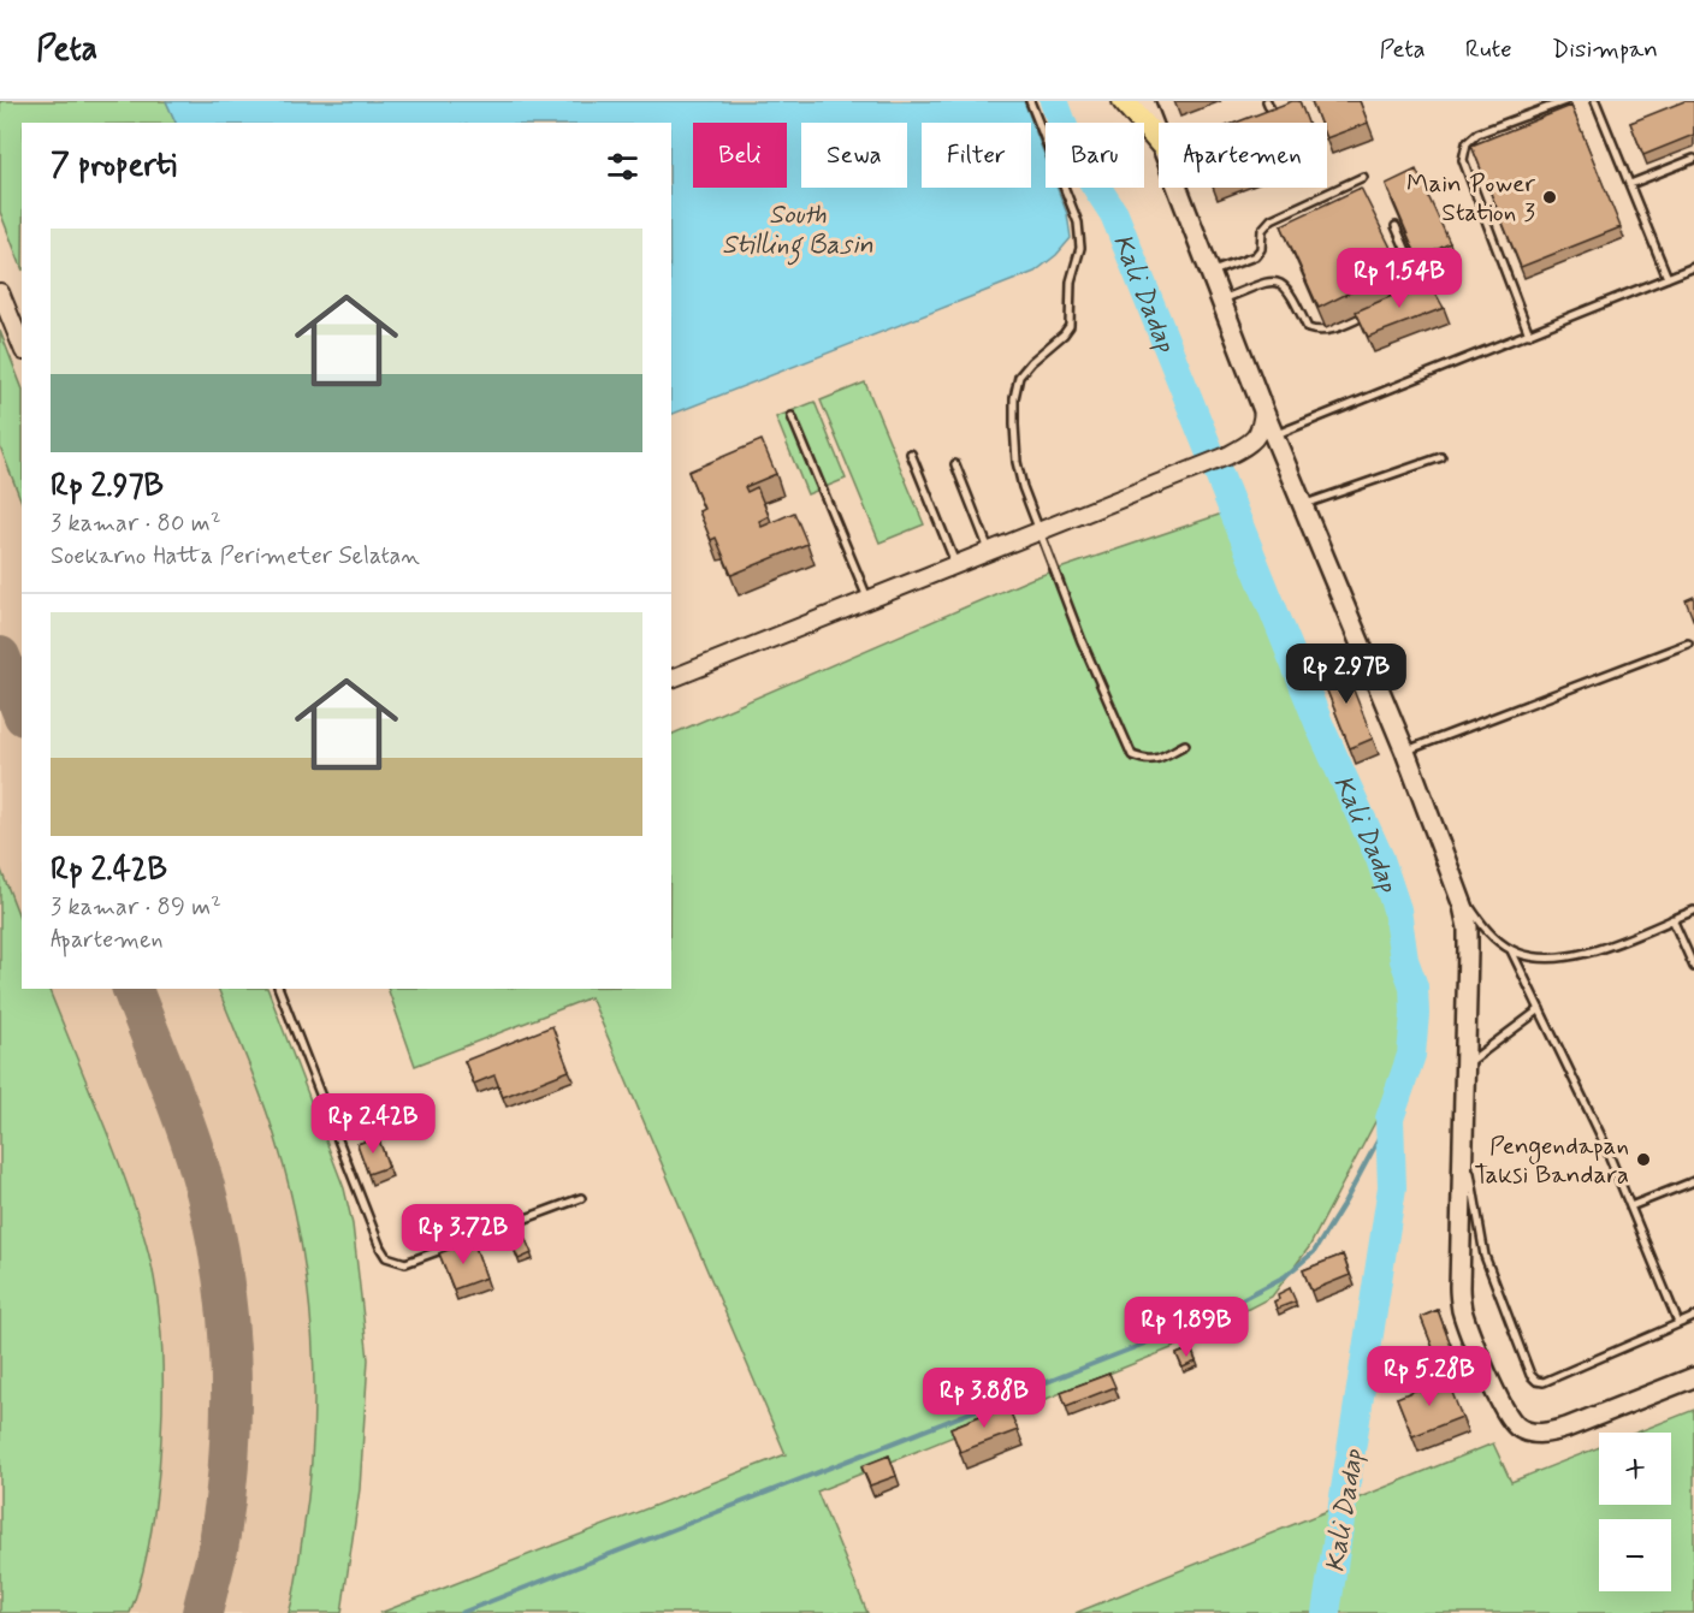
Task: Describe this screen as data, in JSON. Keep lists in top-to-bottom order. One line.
{"water":["South Stilling Basin","Kali Dadap"],"places":["Main Power Station 3","Pengendapan Taksi Bandara"],"page":{"header":"Peta","nav":["Peta","Rute","Disimpan"],"chip":["Beli","Sewa","Filter","Baru","Apartemen"],"heading":"7 properti","list":[{"name":"Rp 2.97B","note":"3 kamar · 80 m² · Soekarno Hatta Perimeter Selatan"},{"name":"Rp 2.42B","note":"3 kamar · 89 m² · Apartemen"}],"price":["Rp 1.54B","Rp 2.97B","Rp 2.42B","Rp 3.72B","Rp 1.89B","Rp 5.28B","Rp 3.88B"],"map_buttons":["+","−"]}}
